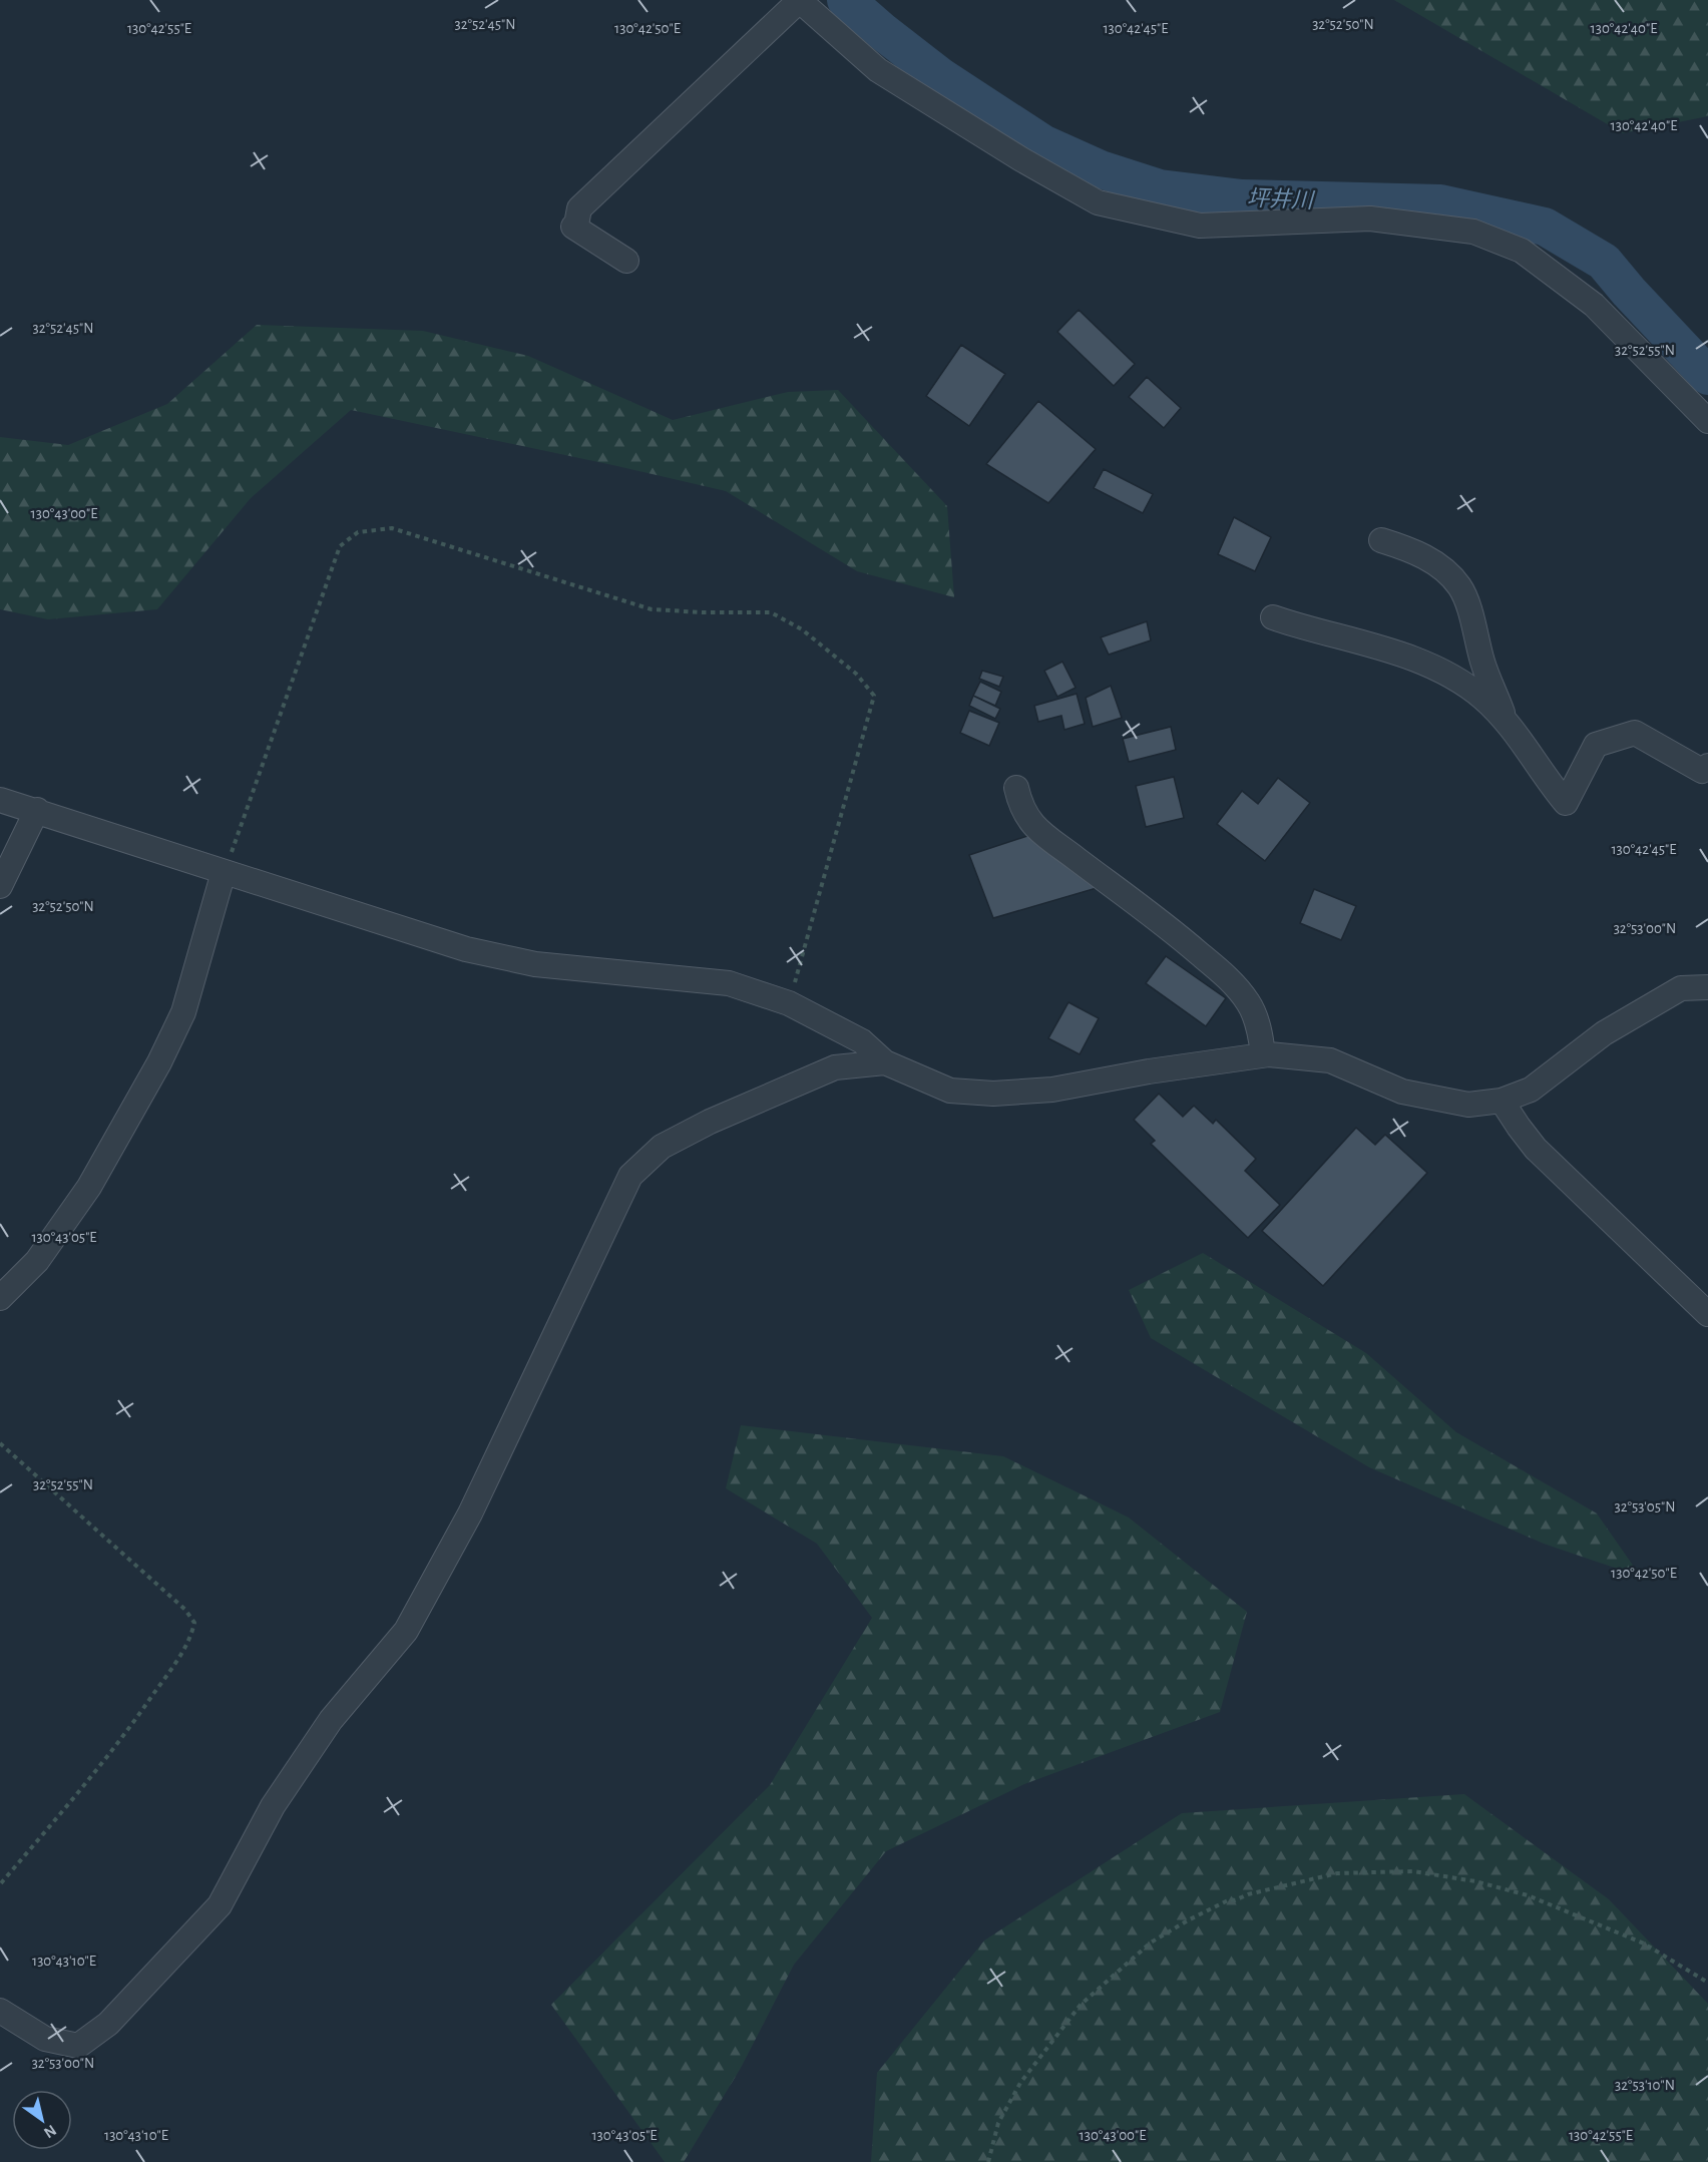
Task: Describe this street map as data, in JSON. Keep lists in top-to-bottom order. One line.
{"water":["坪井川"],"north":"bottom right","coordinates":["32°52'45\"N","32°52'50\"N","130°42'40\"E","130°42'55\"E","130°42'50\"E","130°42'45\"E","32°52'55\"N","130°43'00\"E","32°53'00\"N","130°43'05\"E","32°53'05\"N","130°43'10\"E","32°53'10\"N"]}
